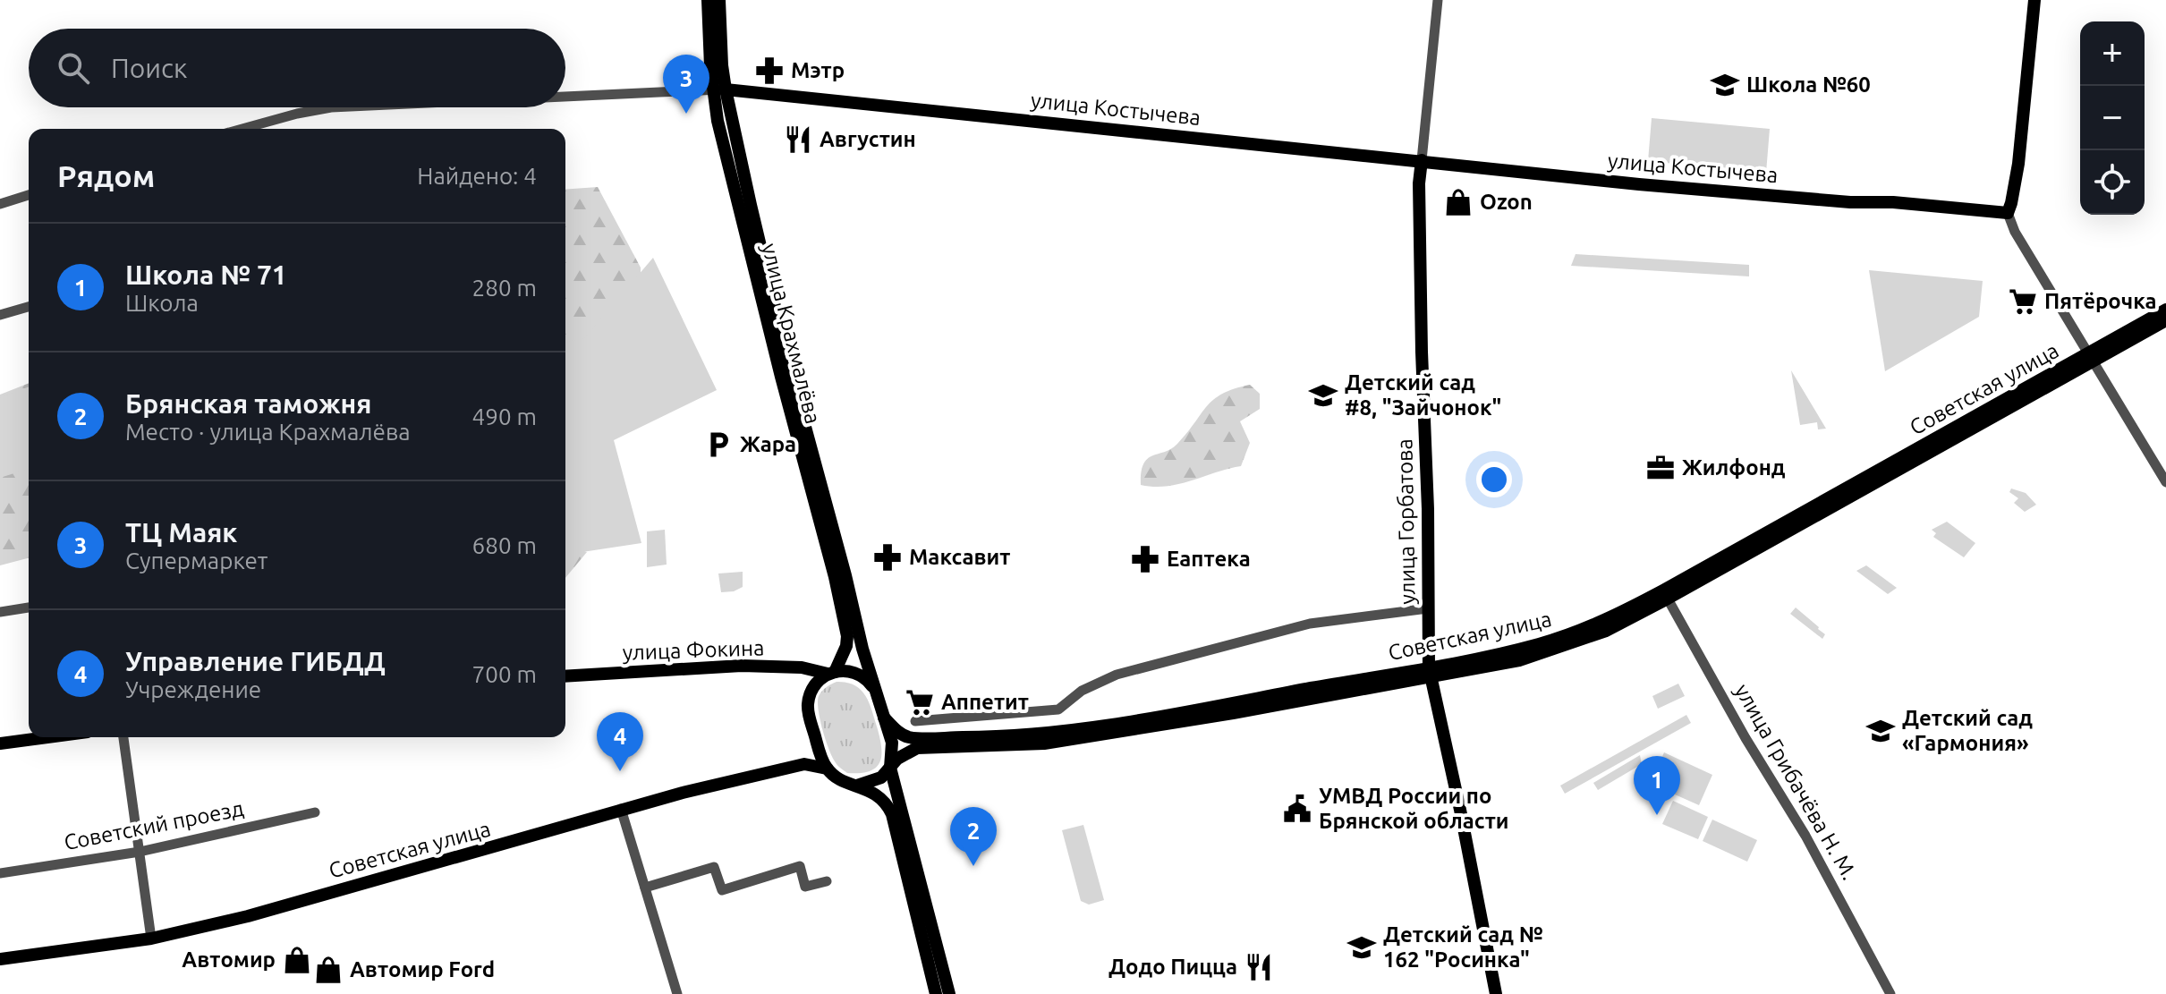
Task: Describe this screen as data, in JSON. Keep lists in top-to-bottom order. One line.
{"streets":{"main road":["улица Костычева","улица Крахмалёва","Советская улица","улица Горбатова","улица Фокина"],"street":["улица Грибачёва Н. М.","Советский проезд"]},"crossings":[["улица Костычева","улица Крахмалёва"],["улица Костычева","улица Горбатова"],["улица Крахмалёва","Советская улица"],["улица Крахмалёва","улица Фокина"],["Советская улица","улица Горбатова"],["Советская улица","улица Фокина"],["Советская улица","улица Грибачёва Н. М."]],"places":{"pharmacy":["Мэтр","Максавит","Еаптека"],"school or university":["Школа №60","Детский сад #8, \"Зайчонок\"","Детский сад «Гармония»","Детский сад № 162 \"Росинка\""],"restaurant":["Августин","Додо Пицца"],"shop":["Ozon","Автомир","Автомир Ford"],"supermarket":["Пятёрочка","Аппетит"],"parking":["Жара"],"office":["Жилфонд"],"public building":["УМВД России по Брянской области"]},"page":{"map_buttons":["+","−"],"search":"Поиск","pins":["3","4","1","2"],"heading":["Рядом","Найдено: 4"],"list":[{"mark":"1","name":"Школа № 71","note":"Школа","value":"280 m"},{"mark":"2","name":"Брянская таможня","note":"Место · улица Крахмалёва","value":"490 m"},{"mark":"3","name":"ТЦ Маяк","note":"Супермаркет","value":"680 m"},{"mark":"4","name":"Управление ГИБДД","note":"Учреждение","value":"700 m"}]}}
